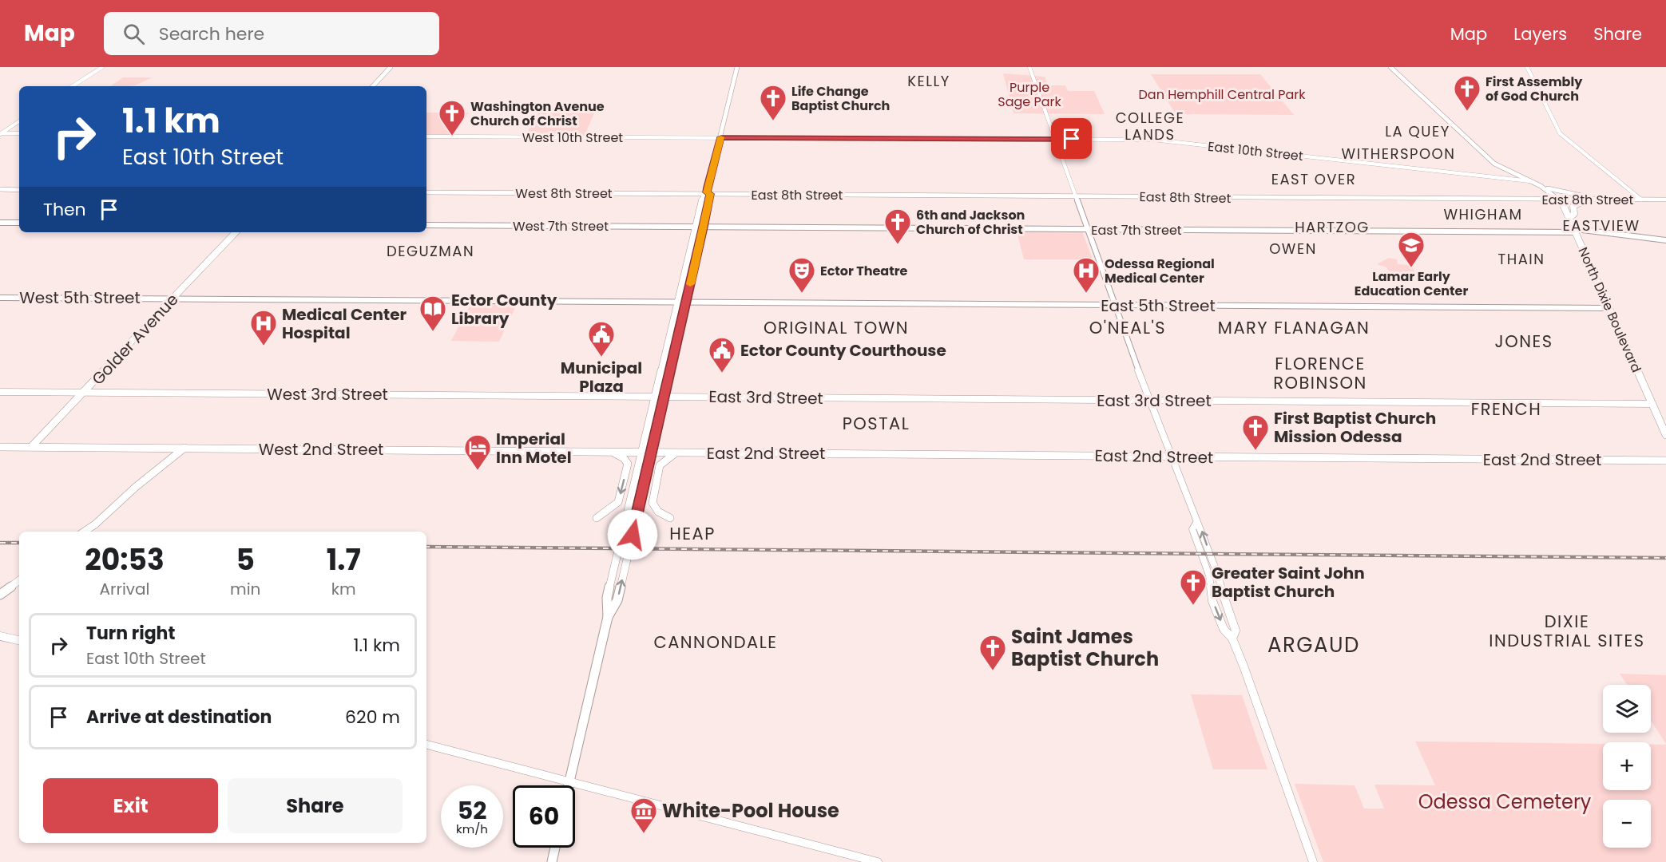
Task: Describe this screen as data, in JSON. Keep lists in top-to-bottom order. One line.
{"streets":{"main road":["West 8th Street","East 8th Street","North Dixie Boulevard","Golder Avenue","West 2nd Street","East 2nd Street"],"street":["West 10th Street","East 10th Street","West 7th Street","East 7th Street","West 5th Street","East 5th Street","West 3rd Street","East 3rd Street"]},"crossings":[["West 10th Street","East 10th Street"],["East 10th Street","North Dixie Boulevard"],["West 8th Street","East 8th Street"],["East 8th Street","North Dixie Boulevard"],["West 7th Street","East 7th Street"],["East 7th Street","North Dixie Boulevard"],["West 5th Street","East 5th Street"],["West 5th Street","Golder Avenue"],["East 5th Street","North Dixie Boulevard"],["North Dixie Boulevard","East 3rd Street"],["Golder Avenue","West 3rd Street"],["Golder Avenue","West 2nd Street"],["West 3rd Street","East 3rd Street"],["West 2nd Street","East 2nd Street"]],"districts":["KELLY","COLLEGE LANDS","LA QUEY","WITHERSPOON","EAST OVER","WHIGHAM","EASTVIEW","HARTZOG","OWEN","DEGUZMAN","THAIN","ORIGINAL TOWN","O'NEAL'S","MARY FLANAGAN","JONES","FLORENCE ROBINSON","FRENCH","POSTAL","HEAP","DIXIE INDUSTRIAL SITES","CANNONDALE","ARGAUD"],"parks":["Purple Sage Park","Dan Hemphill Central Park","Odessa Cemetery"],"places":{"church":["First Assembly of God Church","Life Change Baptist Church","Washington Avenue Church of Christ","6th and Jackson Church of Christ","First Baptist Church Mission Odessa","Greater Saint John Baptist Church","Saint James Baptist Church"],"school or university":["Lamar Early Education Center"],"theatre":["Ector Theatre"],"hospital":["Odessa Regional Medical Center","Medical Center Hospital"],"library":["Ector County Library"],"public building":["Municipal Plaza","Ector County Courthouse"],"hotel":["Imperial Inn Motel"],"museum":["White-Pool House"]},"page":{"header":"Map","search":"Search here","nav":["Map","Layers","Share"],"turn":["1.1 km","East 10th Street"],"then":"Then","eta":["20:53","Arrival","5","min","1.7","km"],"list":[{"name":"Turn right","note":"East 10th Street","value":"1.1 km"},{"name":"Arrive at destination","value":"620 m"}],"map_buttons":["+","−"],"buttons":["Exit","Share"],"speed":"52 km/h","limit":"60"}}
